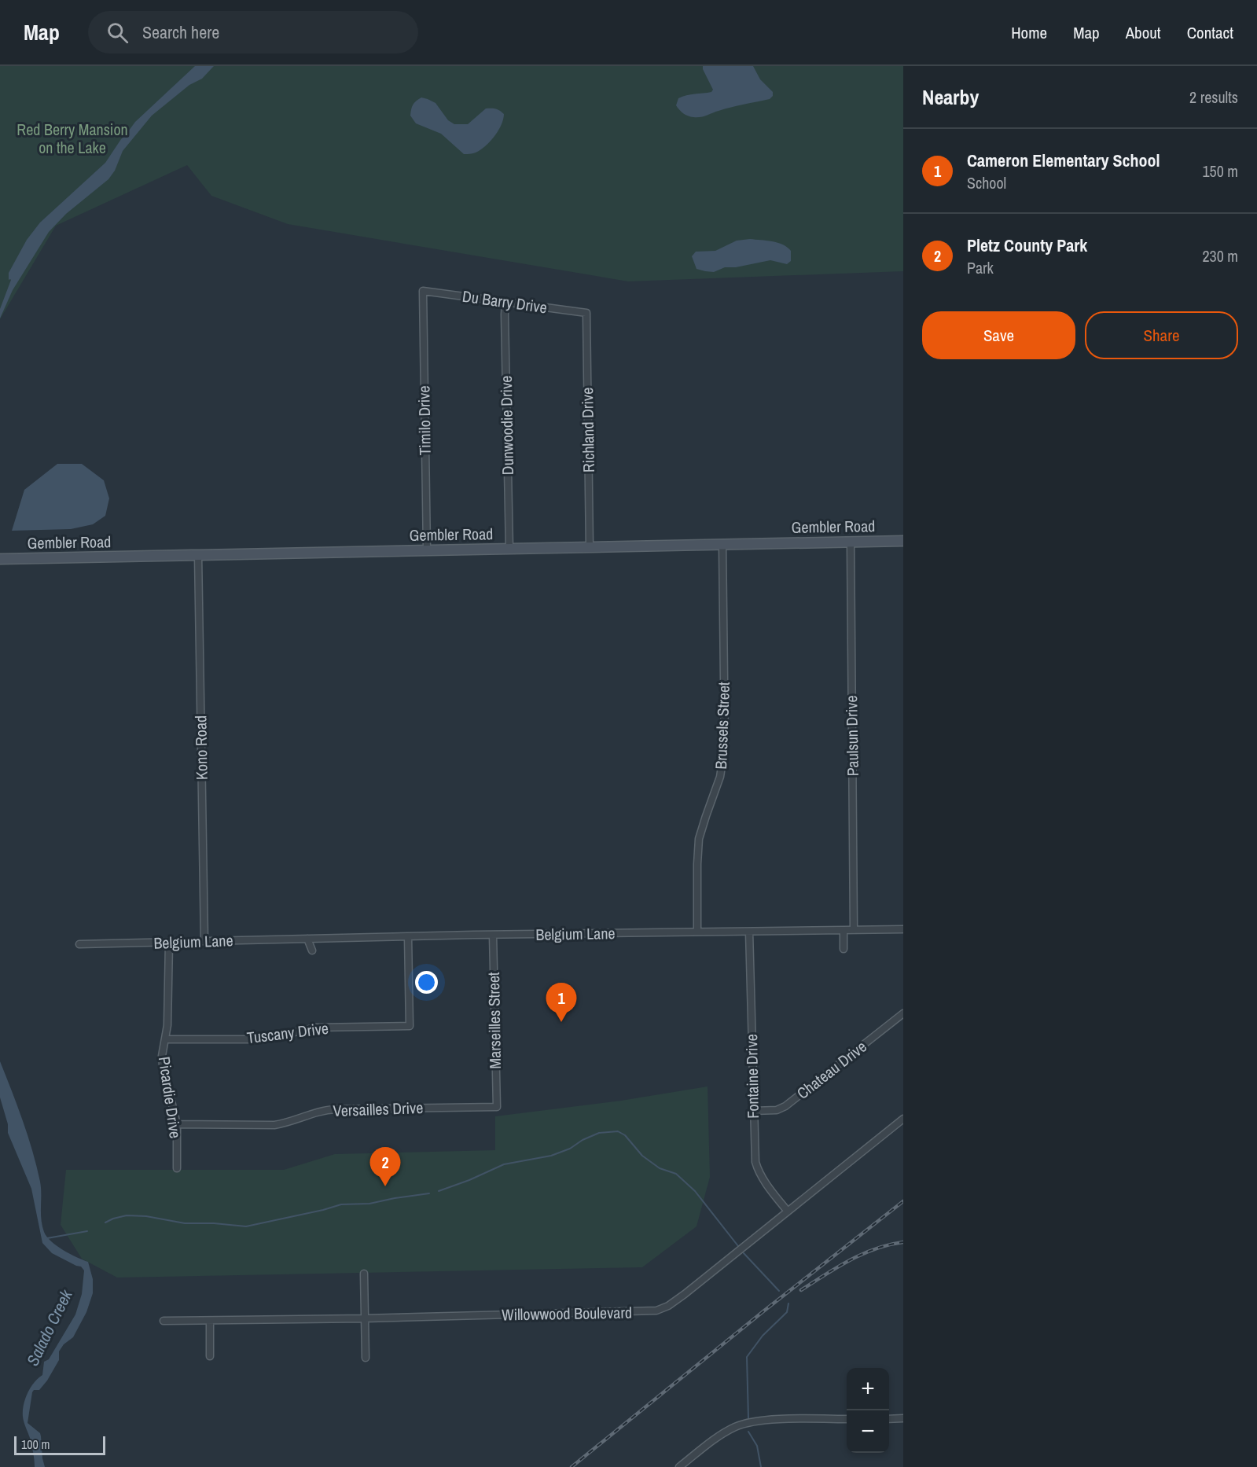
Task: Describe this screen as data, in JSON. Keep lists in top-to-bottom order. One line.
{"streets":{"main road":["Gembler Road"],"street":["Du Barry Drive","Timilo Drive","Dunwoodie Drive","Richland Drive","Brussels Street","Paulsun Drive","Kono Road","Belgium Lane","Marseilles Street","Tuscany Drive","Chateau Drive","Fontaine Drive","Picardie Drive","Versailles Drive","Willowwood Boulevard"]},"crossings":[["Du Barry Drive","Timilo Drive"],["Du Barry Drive","Dunwoodie Drive"],["Du Barry Drive","Richland Drive"],["Timilo Drive","Gembler Road"],["Dunwoodie Drive","Gembler Road"],["Richland Drive","Gembler Road"],["Gembler Road","Brussels Street"],["Gembler Road","Paulsun Drive"],["Gembler Road","Kono Road"],["Brussels Street","Belgium Lane"],["Paulsun Drive","Belgium Lane"],["Kono Road","Belgium Lane"],["Belgium Lane","Marseilles Street"],["Belgium Lane","Tuscany Drive"],["Belgium Lane","Fontaine Drive"],["Belgium Lane","Picardie Drive"],["Marseilles Street","Versailles Drive"],["Tuscany Drive","Picardie Drive"],["Chateau Drive","Fontaine Drive"],["Fontaine Drive","Willowwood Boulevard"],["Picardie Drive","Versailles Drive"]],"water":["Salado Creek"],"parks":["Red Berry Mansion on the Lake"],"scale_bar":"100 m","page":{"header":"Map","search":"Search here","nav":["Home","Map","About","Contact"],"heading":["Nearby","2 results"],"list":[{"mark":"1","name":"Cameron Elementary School","note":"School","value":"150 m"},{"mark":"2","name":"Pletz County Park","note":"Park","value":"230 m"}],"buttons":["Save","Share"],"pins":["1","2"],"map_buttons":["+","−"],"scale":"100 m"}}
